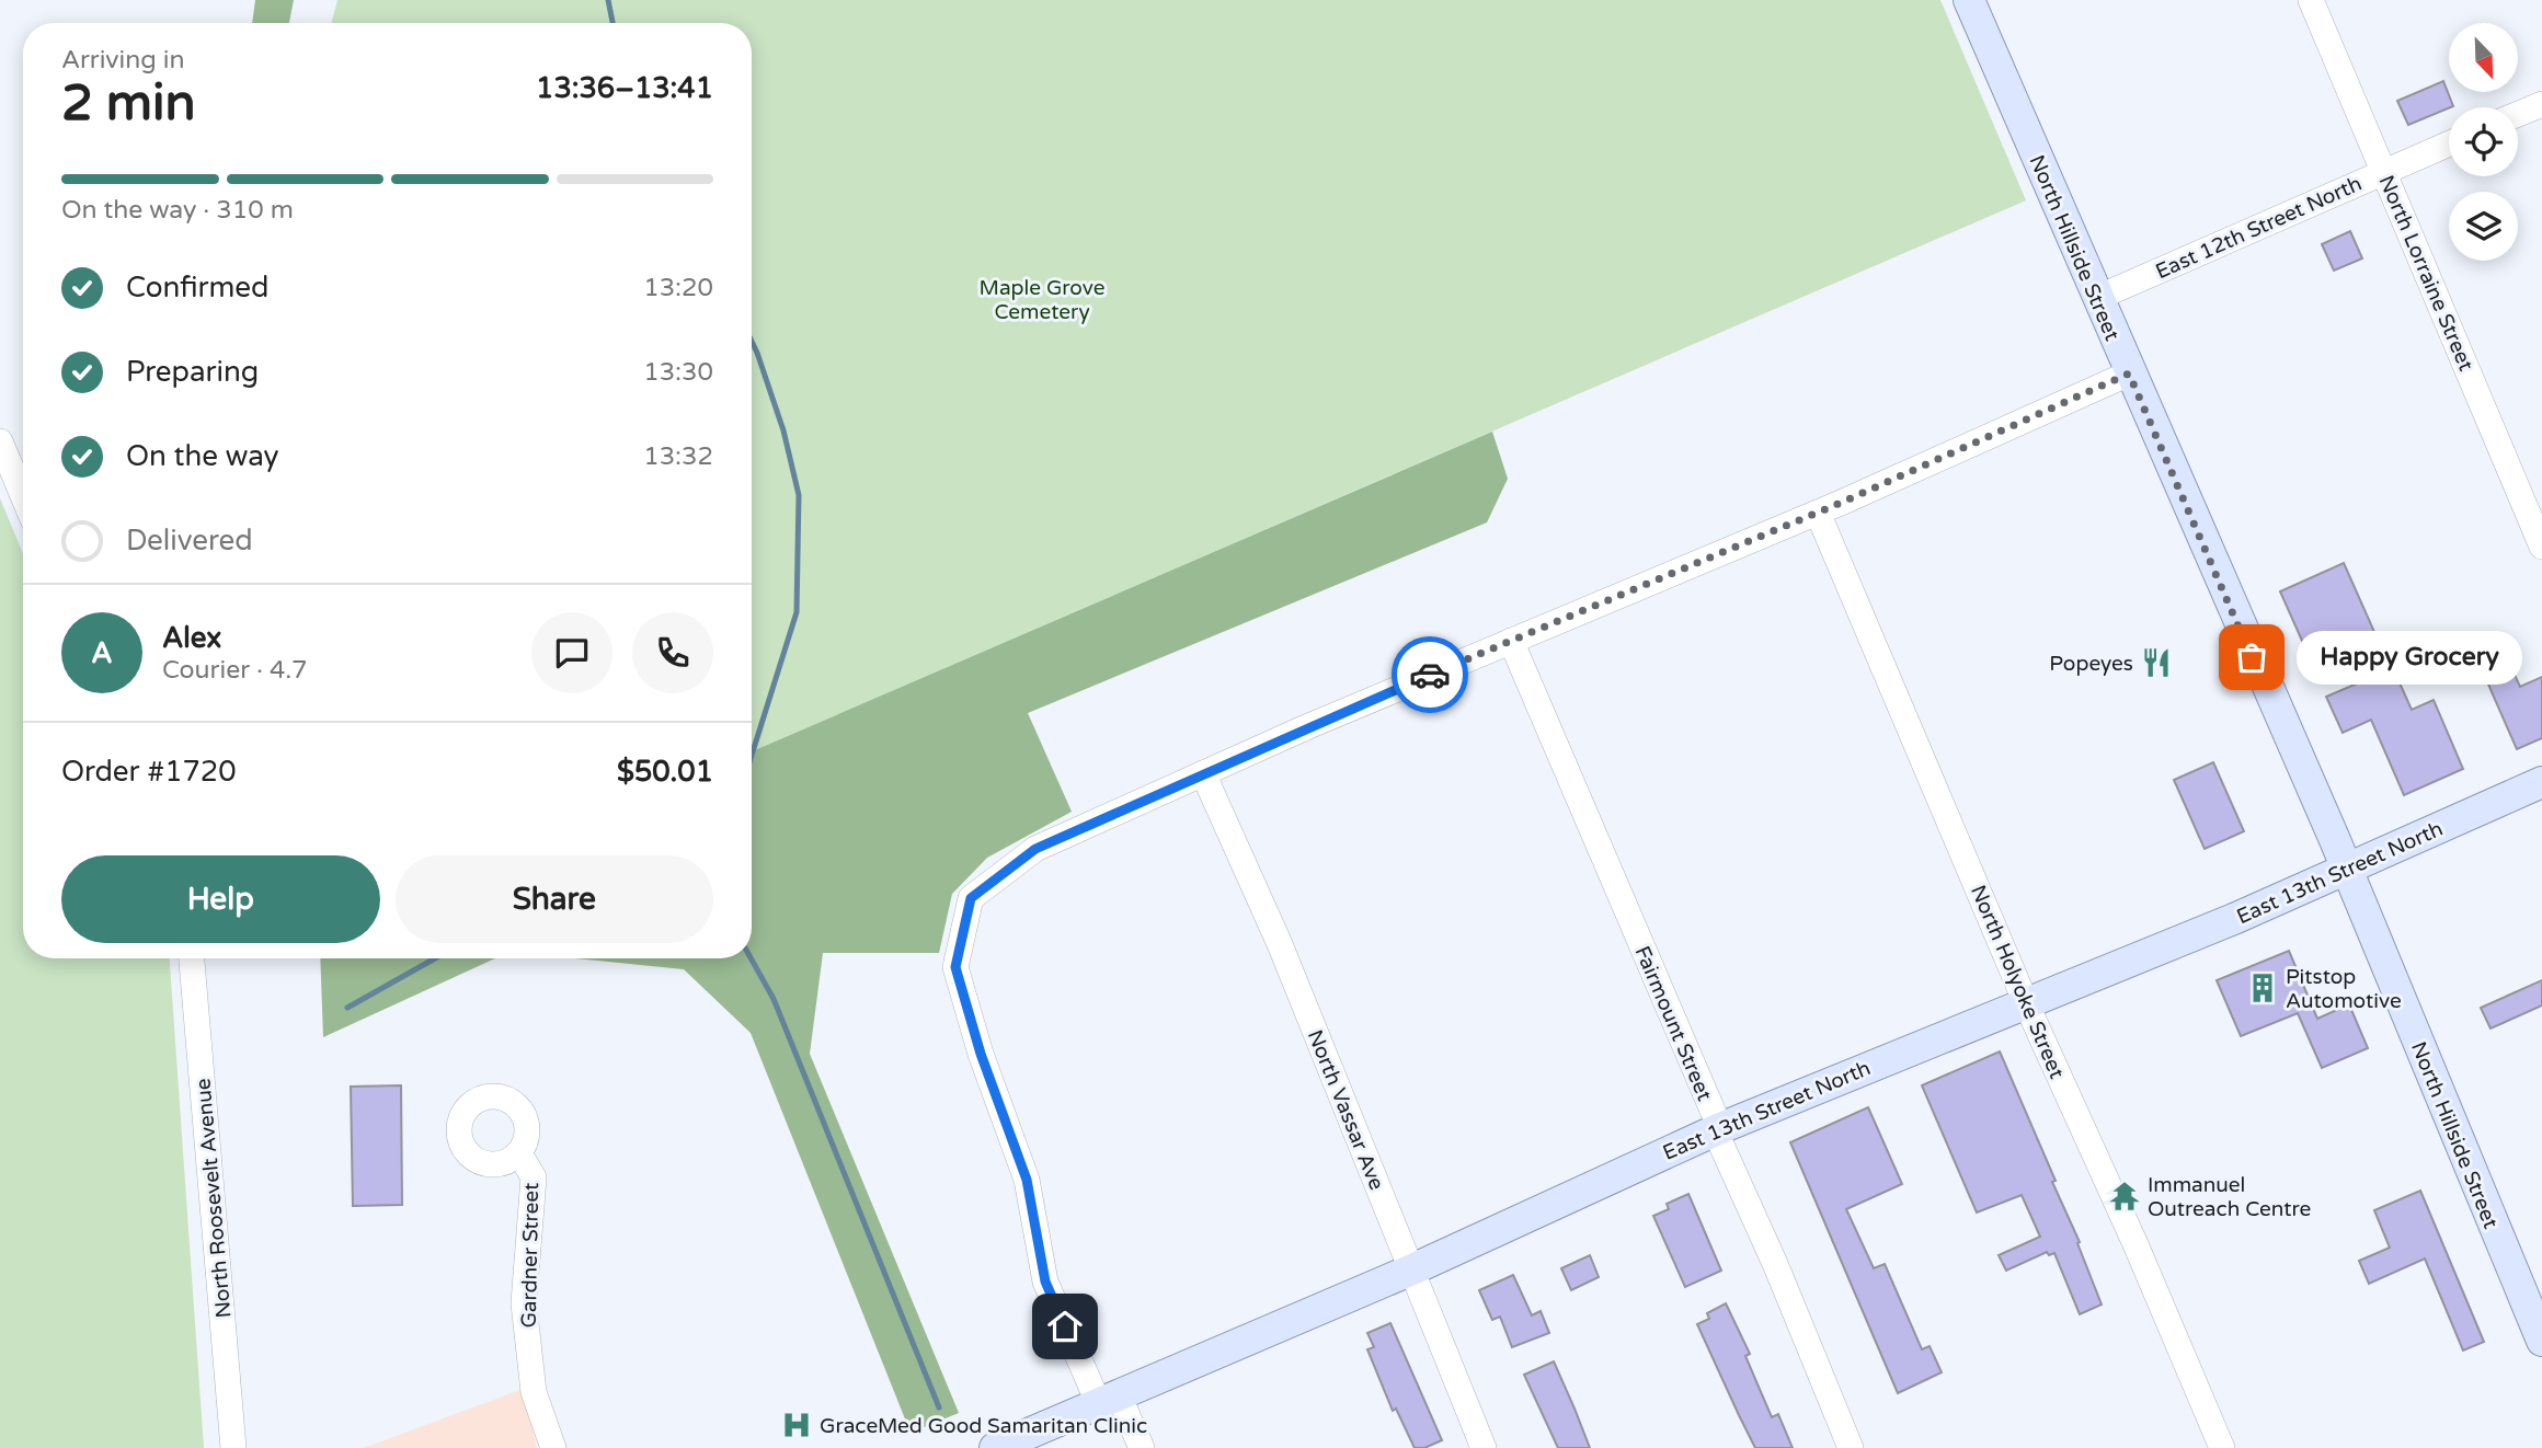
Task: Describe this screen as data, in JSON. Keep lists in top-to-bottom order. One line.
{"streets":{"main road":["North Hillside Street","East 13th Street North"],"street":["East 12th Street North","North Lorraine Street","North Holyoke Street","Fairmount Street","North Vassar Ave","North Roosevelt Avenue","Gardner Street"]},"crossings":[["East 12th Street North","North Hillside Street"],["East 12th Street North","North Lorraine Street"],["North Hillside Street","East 13th Street North"],["East 13th Street North","North Holyoke Street"],["East 13th Street North","Fairmount Street"],["East 13th Street North","North Vassar Ave"]],"parks":["Maple Grove Cemetery"],"places":{"other":["Happy Grocery"],"restaurant":["Popeyes"],"building":["Pitstop Automotive"],"temple":["Immanuel Outreach Centre"],"hospital":["GraceMed Good Samaritan Clinic"]},"north":"bottom right","page":{"heading":["2 min","Arriving in","13:36–13:41"],"panel":["Alex","Courier · 4.7","Order #1720","$50.01"],"bar":"On the way · 310 m","list":[["Confirmed","13:20"],["Preparing","13:30"],["On the way","13:32"],"Delivered"],"round":"A","bubble":"Happy Grocery","buttons":["Help","Share"]}}
